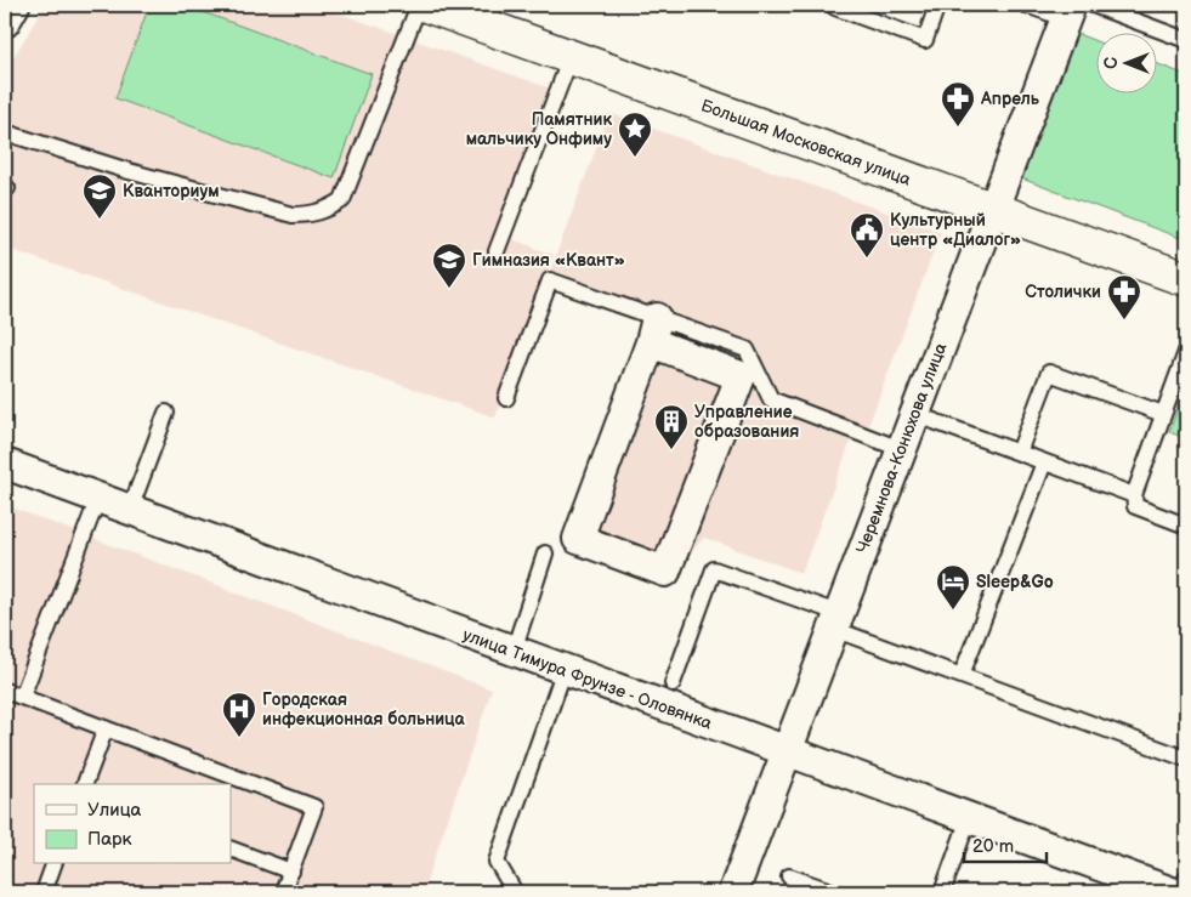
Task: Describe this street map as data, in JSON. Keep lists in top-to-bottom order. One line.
{"streets":{"main road":["Большая Московская улица"],"street":["Черемнова-Конюхова улица","улица Тимура Фрунзе - Оловянка"]},"crossings":[["Большая Московская улица","Черемнова-Конюхова улица"],["Черемнова-Конюхова улица","улица Тимура Фрунзе - Оловянка"]],"places":{"pharmacy":["Апрель","Столички"],"place":["Памятник мальчику Онфиму"],"school or university":["Кванториум","Гимназия «Квант»"],"public building":["Культурный центр «Диалог»"],"building":["Управление образования"],"hotel":["Sleep&Go"],"hospital":["Городская инфекционная больница"]},"legend":["Улица","Парк"],"scale_bar":"20 m","north":"left"}
